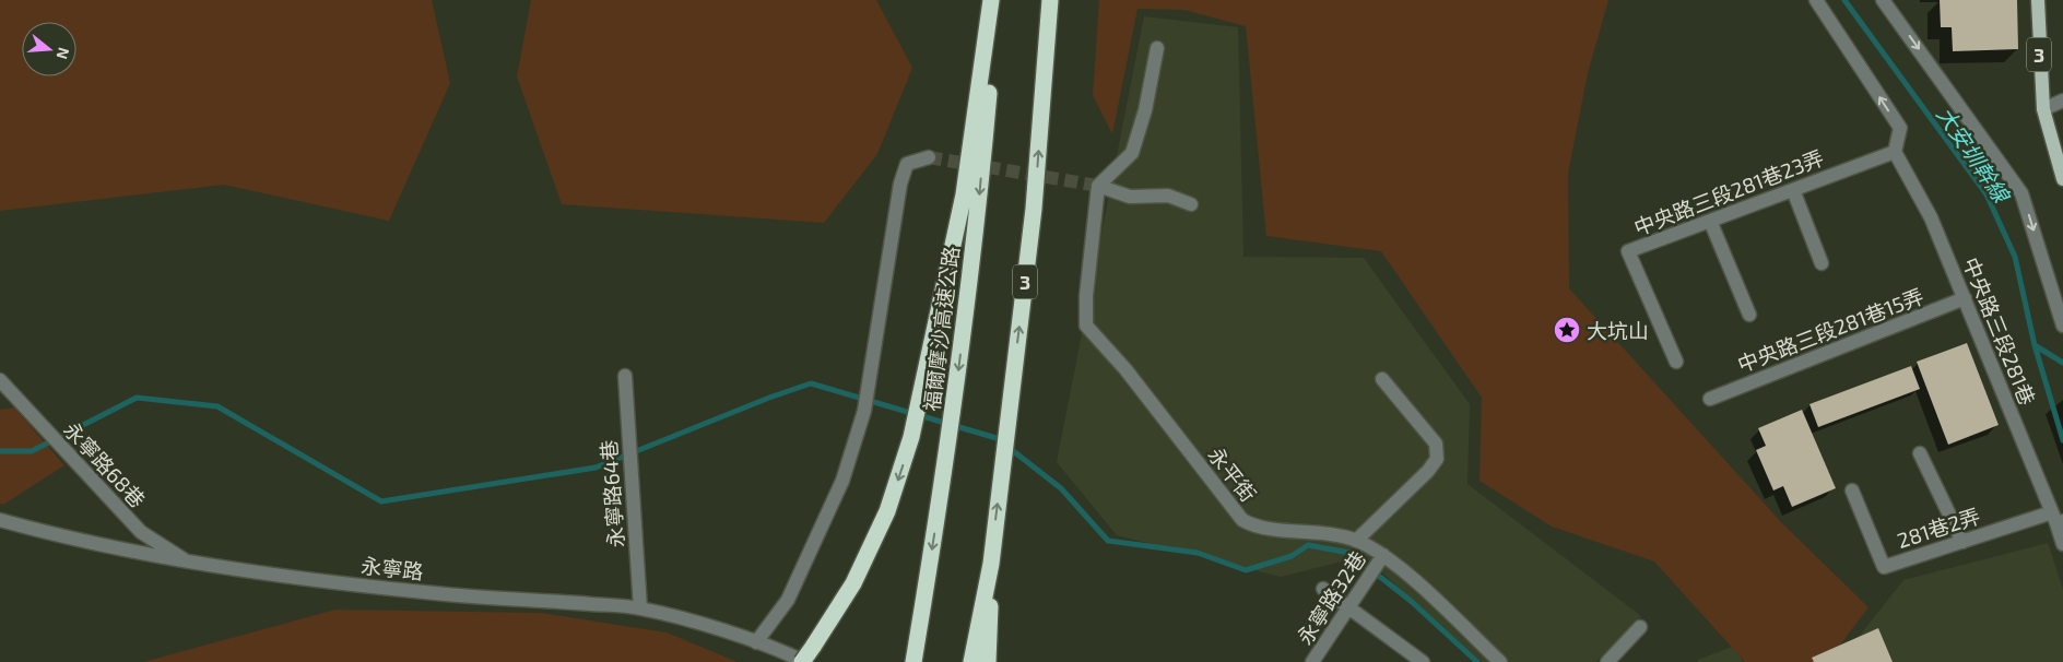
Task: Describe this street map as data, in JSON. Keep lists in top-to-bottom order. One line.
{"streets":{"highway":["3","福爾摩沙高速公路"],"street":["中央路三段281巷23弄","中央路三段281巷15弄","中央路三段281巷","永寧路68巷","永平街","永寧路64巷","281巷2弄","永寧路","永寧路32巷"]},"crossings":[["中央路三段281巷23弄","中央路三段281巷"],["中央路三段281巷15弄","中央路三段281巷"],["中央路三段281巷","281巷2弄"],["永寧路68巷","永寧路"],["永平街","永寧路32巷"],["永寧路64巷","永寧路"]],"water":["大安圳幹線"],"places":{"place":["大坑山"]},"north":"right"}
